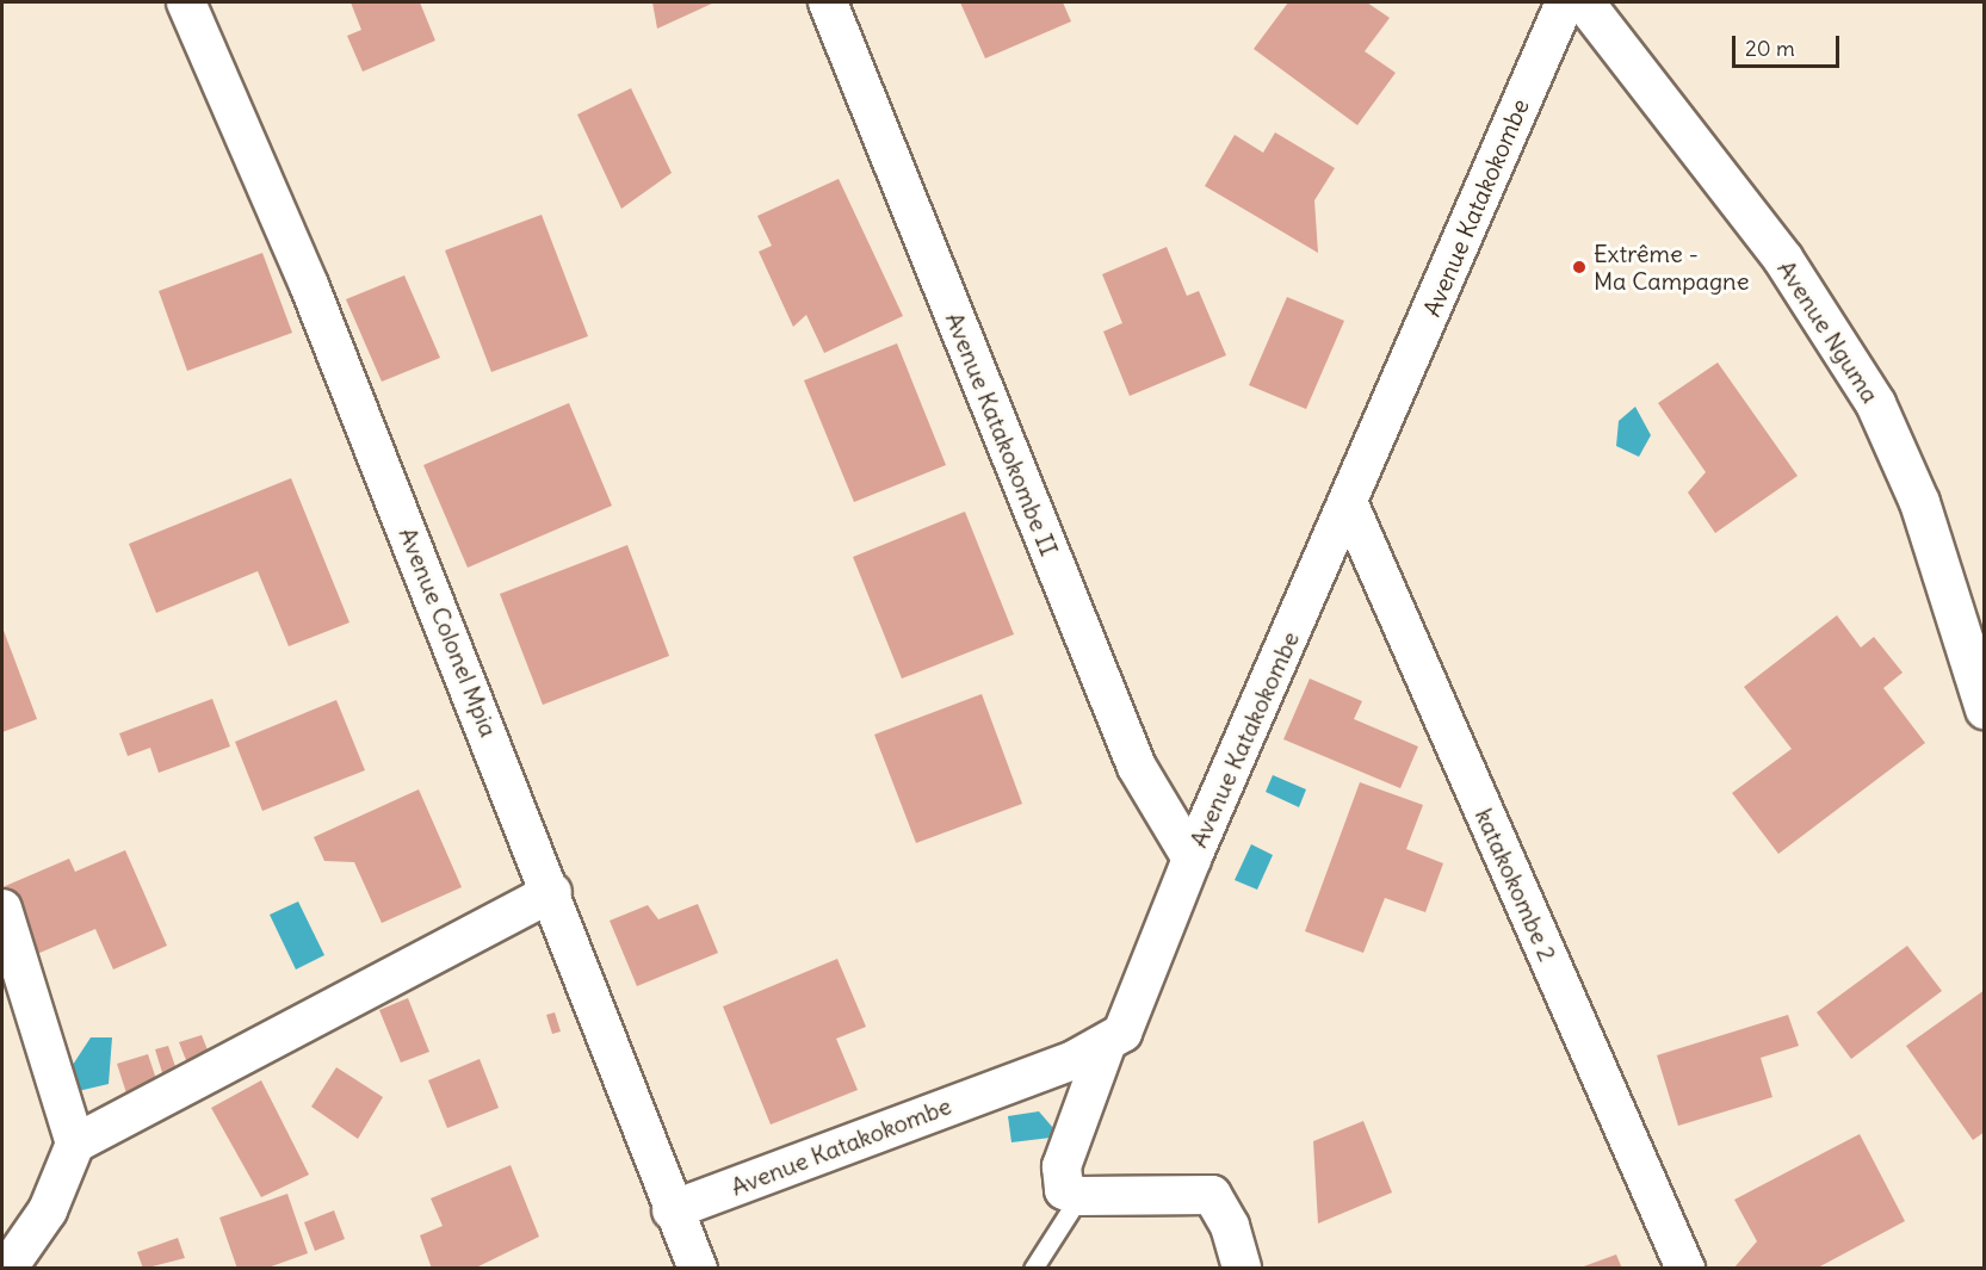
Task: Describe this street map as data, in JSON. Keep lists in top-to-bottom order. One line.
{"streets":{"main road":["Avenue Nguma"],"street":["Avenue Katakokombe","Avenue Katakokombe II","Avenue Colonel Mpia","katakokombe 2"]},"crossings":[["Avenue Katakokombe","Avenue Katakokombe II"],["Avenue Katakokombe","Avenue Colonel Mpia"],["Avenue Katakokombe","katakokombe 2"]],"places":["Extrême - Ma Campagne"],"scale_bar":"20 m"}
